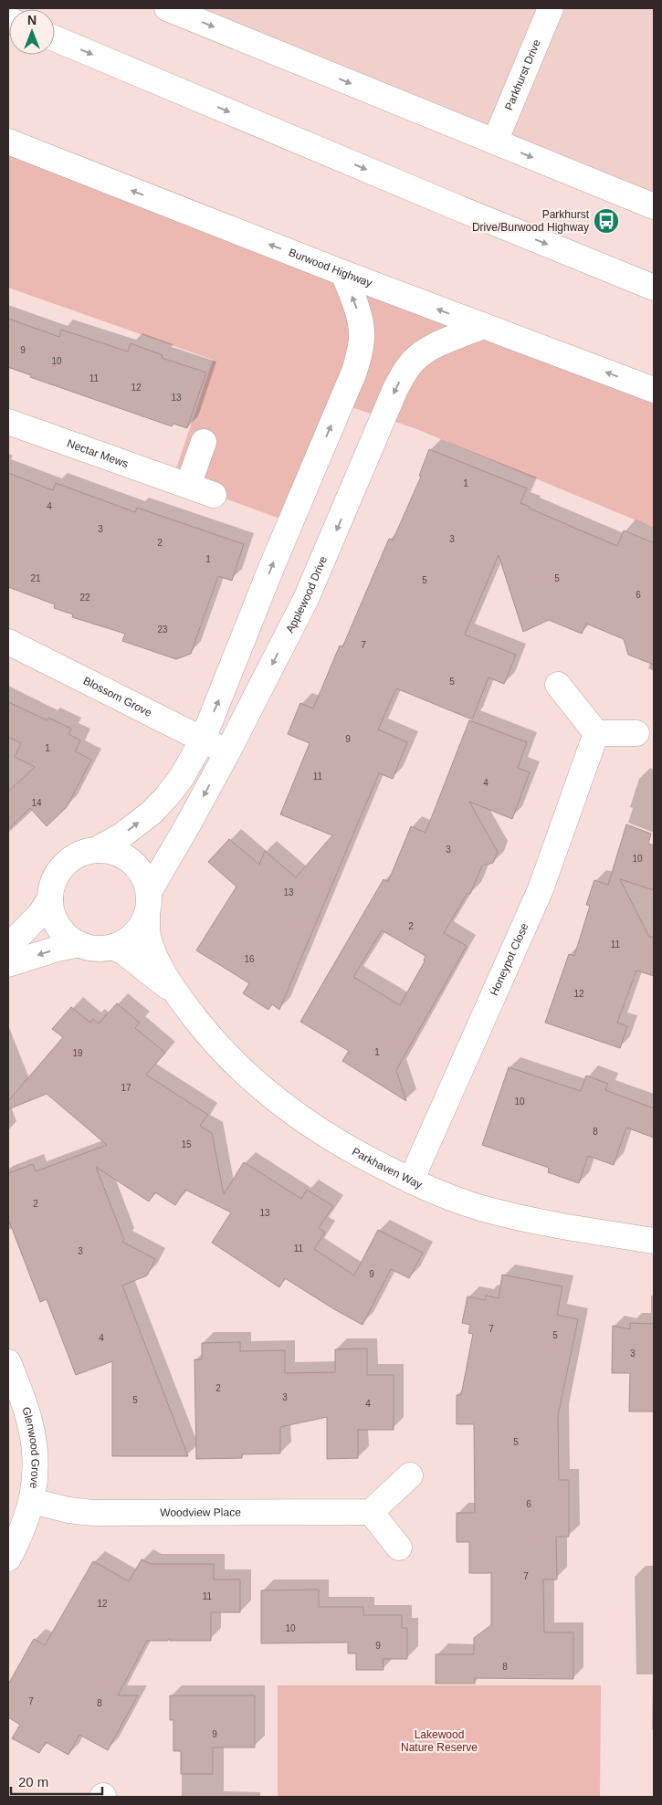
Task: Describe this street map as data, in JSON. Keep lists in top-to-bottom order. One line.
{"streets":{"main road":["Parkhurst Drive","Burwood Highway","Nectar Mews","Applewood Drive","Blossom Grove","Honeypot Close","Parkhaven Way","Glenwood Grove","Woodview Place"]},"crossings":[["Burwood Highway","Applewood Drive"],["Applewood Drive","Blossom Grove"],["Applewood Drive","Parkhaven Way"],["Honeypot Close","Parkhaven Way"],["Glenwood Grove","Woodview Place"]],"parks":["Lakewood Nature Reserve"],"places":{"bus stop":["Parkhurst Drive/Burwood Highway"]},"house_numbers":["9","10","11","12","13","1","4","3","3","2","1","21","5","5","6","22","23","7","5","9","1","11","4","14","3","10","13","2","11","16","12","1","19","17","10","8","15","2","13","11","3","9","7","5","4","3","2","3","5","4","5","6","7","11","12","10","9","8","7","8","9"],"scale_bar":"20 m","north":"top"}
